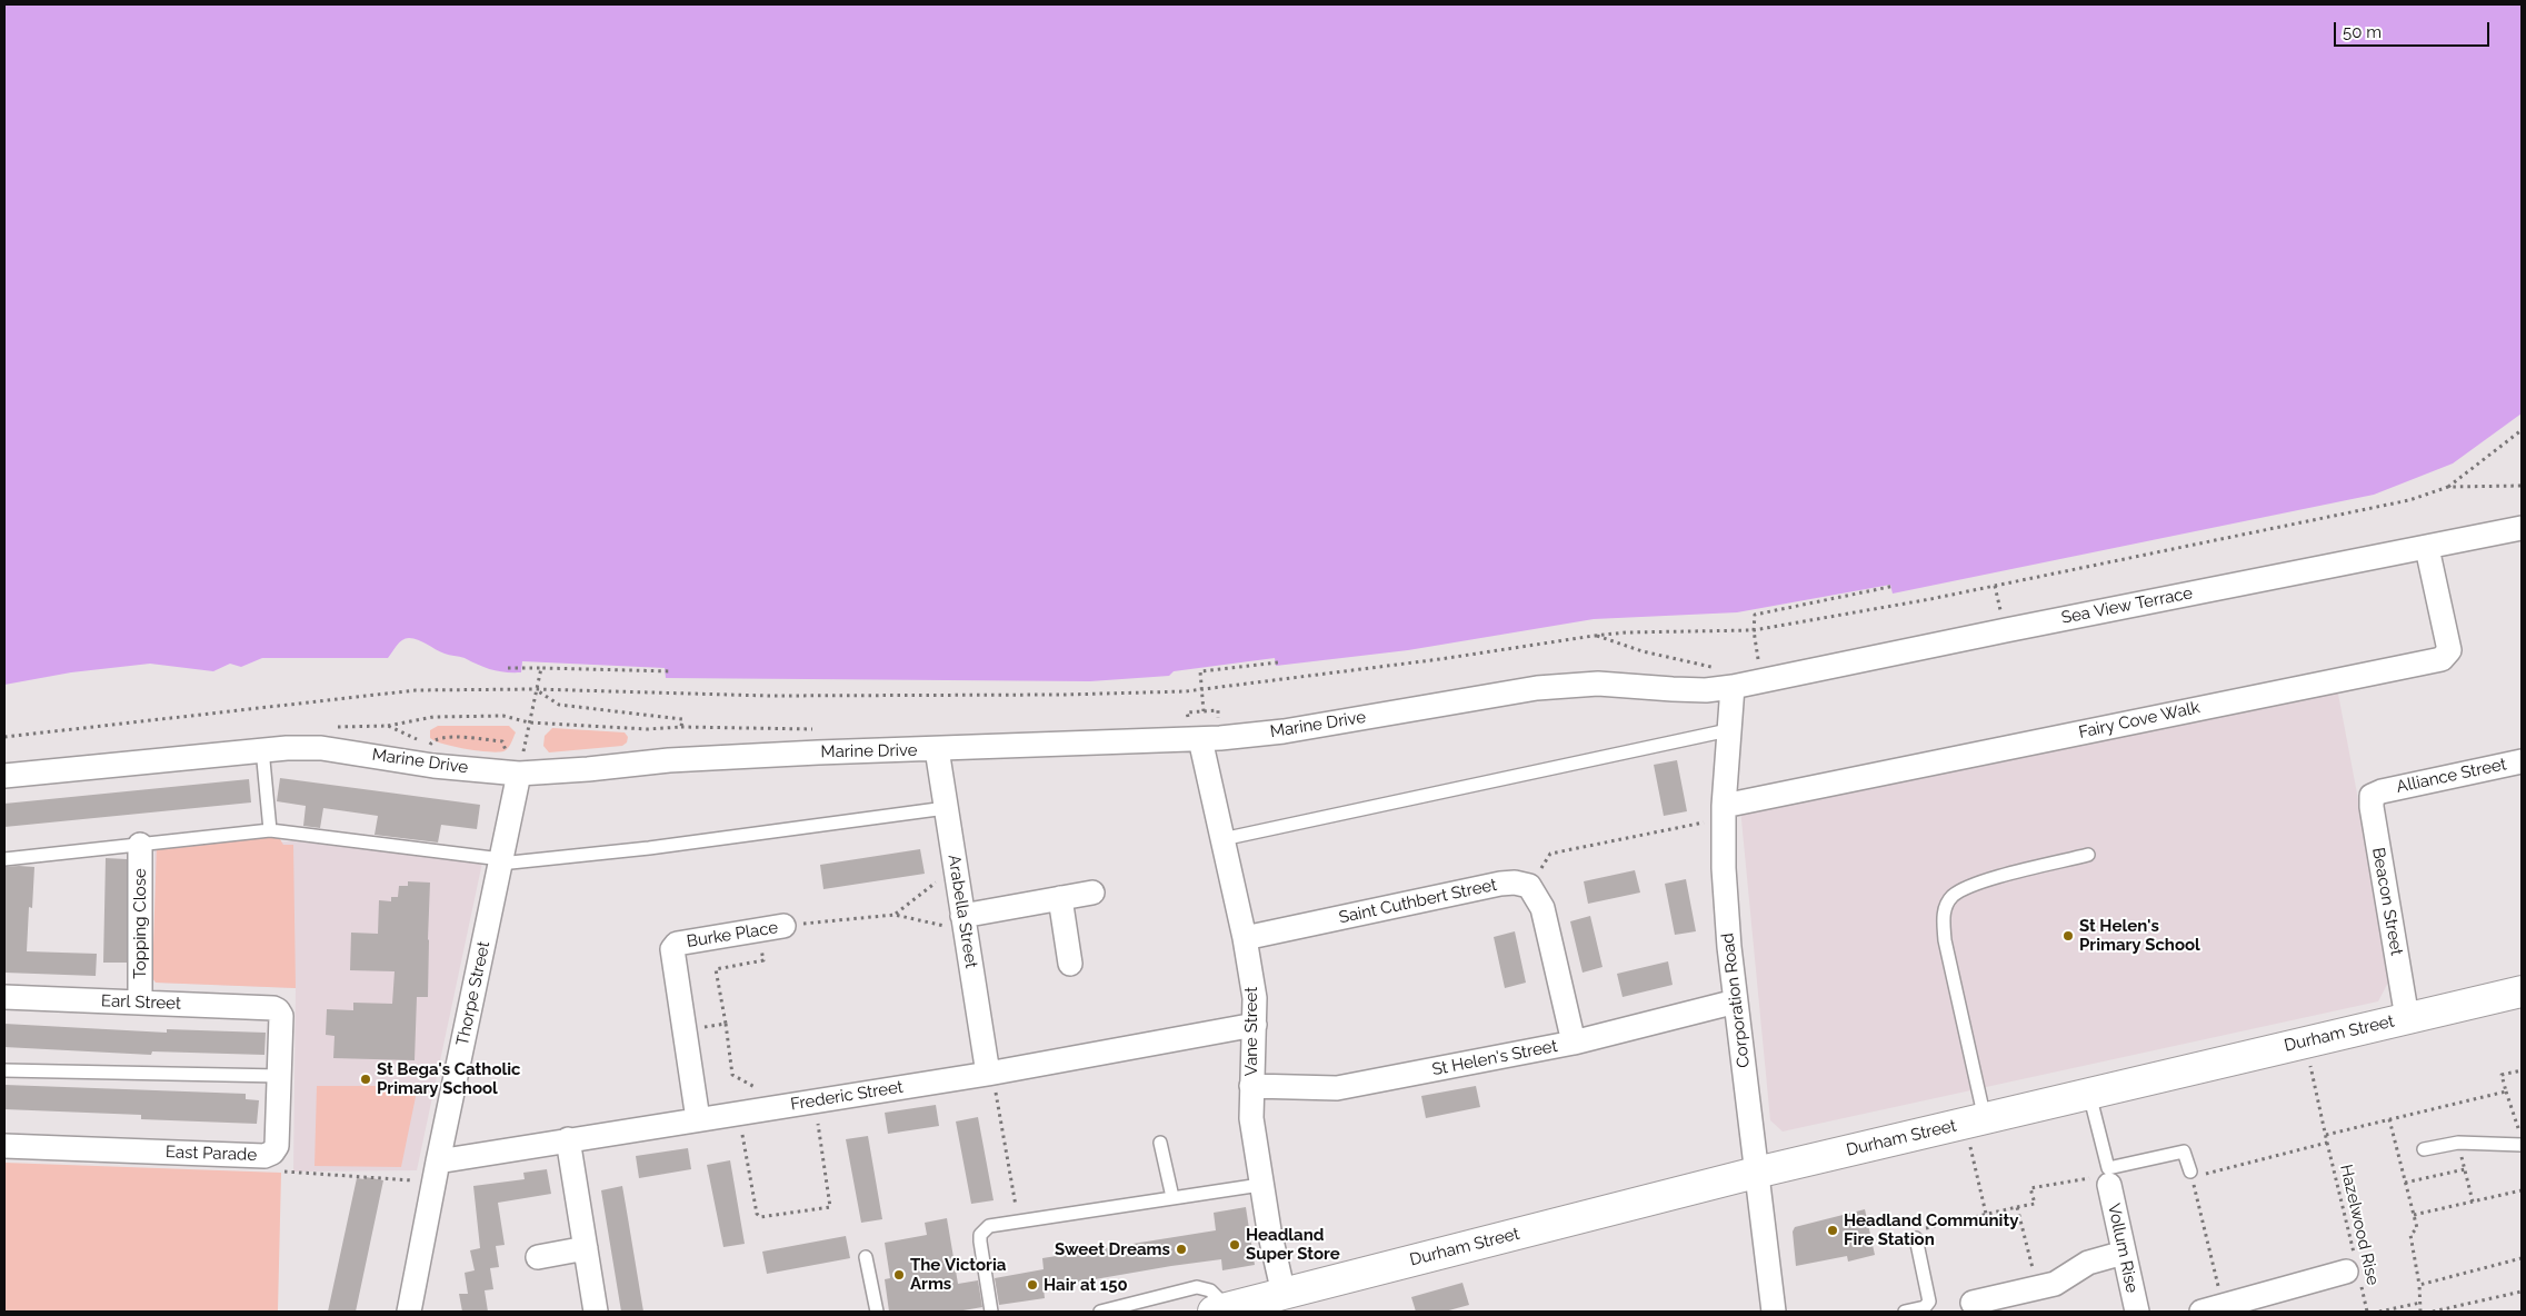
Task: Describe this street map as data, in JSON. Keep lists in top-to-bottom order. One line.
{"streets":{"street":["Sea View Terrace","Fairy Cove Walk","Marine Drive","Alliance Street","Saint Cuthbert Street","Beacon Street","Arabella Street","Topping Close","Burke Place","Thorpe Street","Corporation Road","Earl Street","Vane Street","Durham Street","St Helen's Street","Frederic Street","East Parade","Vollum Rise"],"path":["Hazelwood Rise"]},"crossings":[["Sea View Terrace","Fairy Cove Walk"],["Sea View Terrace","Marine Drive"],["Sea View Terrace","Corporation Road"],["Fairy Cove Walk","Corporation Road"],["Marine Drive","Arabella Street"],["Marine Drive","Thorpe Street"],["Marine Drive","Corporation Road"],["Marine Drive","Vane Street"],["Alliance Street","Beacon Street"],["Saint Cuthbert Street","Vane Street"],["Beacon Street","Durham Street"],["Arabella Street","Burke Place"],["Arabella Street","Frederic Street"],["Topping Close","Earl Street"],["Burke Place","Frederic Street"],["Thorpe Street","Frederic Street"],["Corporation Road","Durham Street"],["Corporation Road","St Helen's Street"],["Earl Street","East Parade"],["Vane Street","Durham Street"],["Vane Street","St Helen's Street"],["Vane Street","Frederic Street"],["Durham Street","Hazelwood Rise"]],"places":["St Helen's Primary School","St Bega's Catholic Primary School","Headland Community Fire Station","Headland Super Store","Sweet Dreams","The Victoria Arms","Hair at 150"],"scale_bar":"50 m"}
